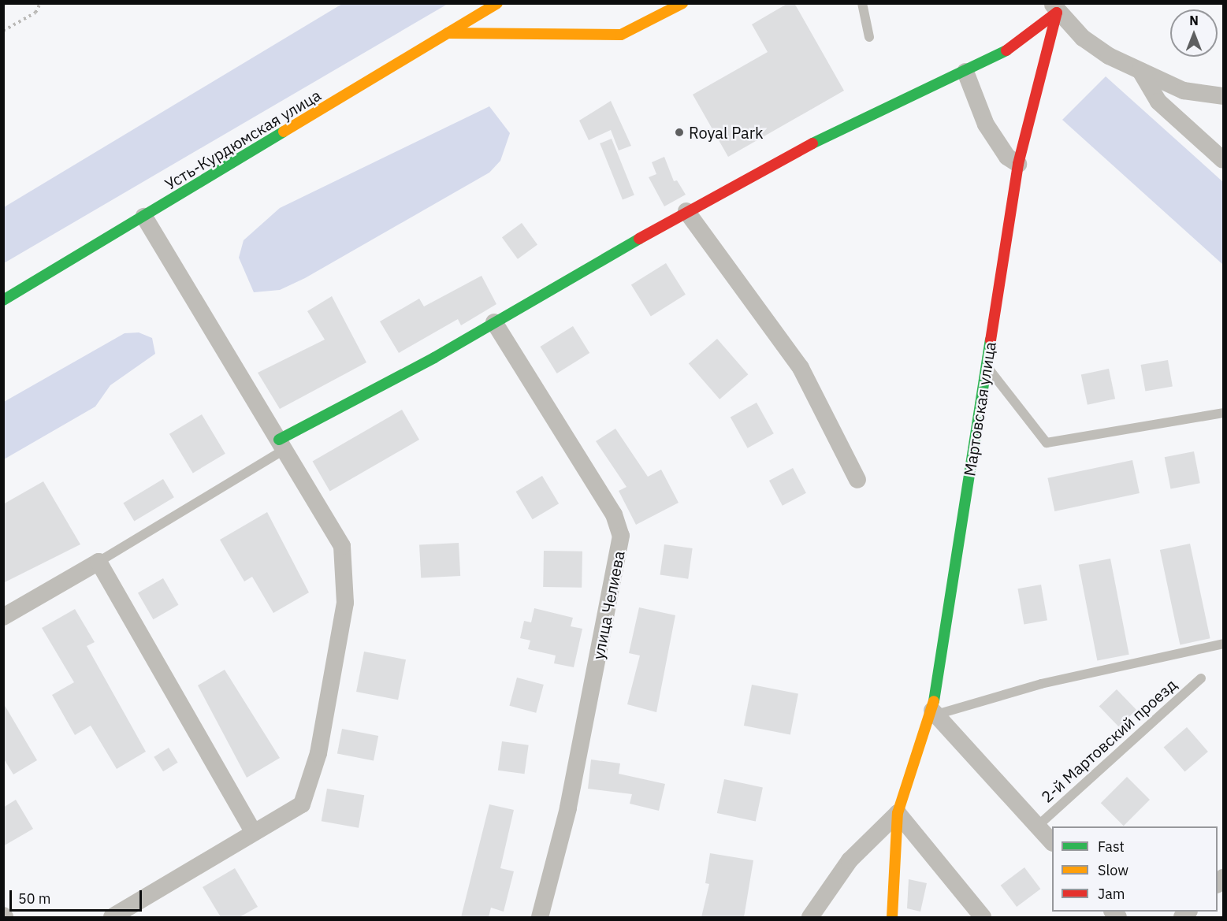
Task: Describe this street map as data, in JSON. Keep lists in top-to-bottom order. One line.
{"streets":{"street":["Усть-Курдюмская улица","Мартовская улица","улица Челиева"],"lane":["2-й Мартовский проезд"]},"places":["Royal Park"],"legend":["Fast","Slow","Jam"],"scale_bar":"50 m","north":"top"}
